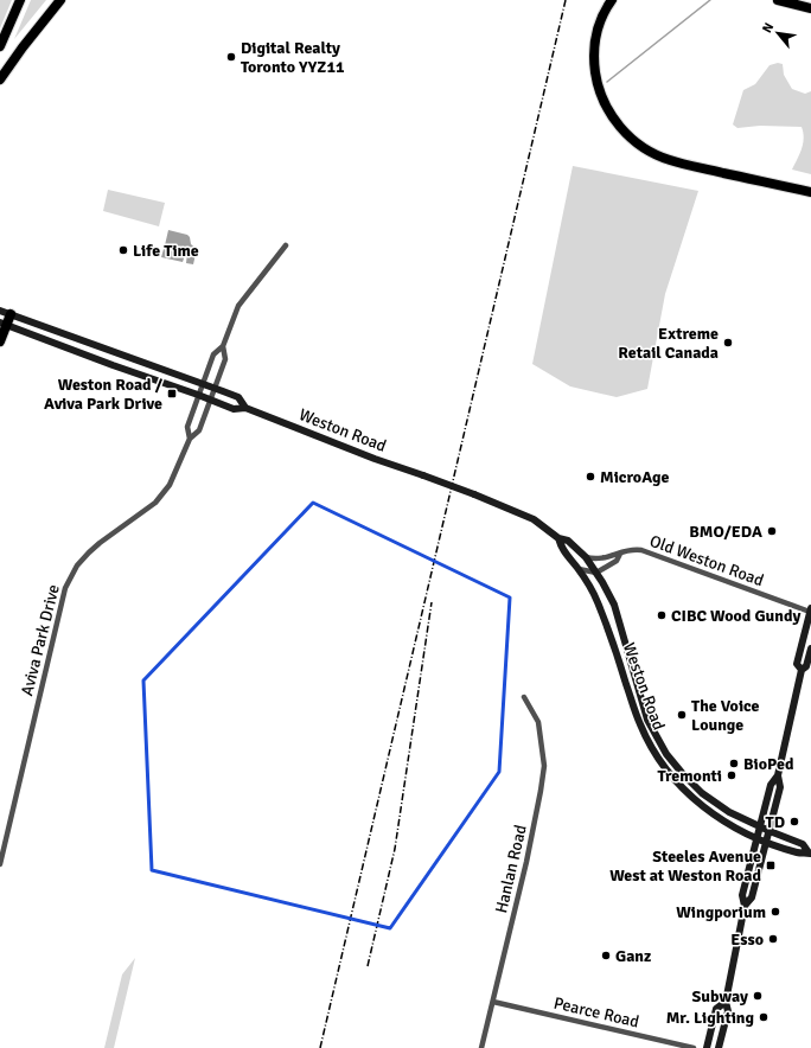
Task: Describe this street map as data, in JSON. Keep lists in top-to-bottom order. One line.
{"streets":{"main road":["Weston Road"],"street":["Old Weston Road","Aviva Park Drive","Hanlan Road","Pearce Road"]},"crossings":[["Weston Road","Old Weston Road"],["Weston Road","Aviva Park Drive"],["Hanlan Road","Pearce Road"]],"places":{"other":["Digital Realty Toronto YYZ11","Life Time","Extreme Retail Canada","MicroAge","BMO/EDA","CIBC Wood Gundy","The Voice Lounge","BioPed","Tremonti","TD","Wingporium","Esso","Ganz","Subway","Mr. Lighting"],"transit":["Weston Road / Aviva Park Drive","Steeles Avenue West at Weston Road"]},"north":"top left"}
